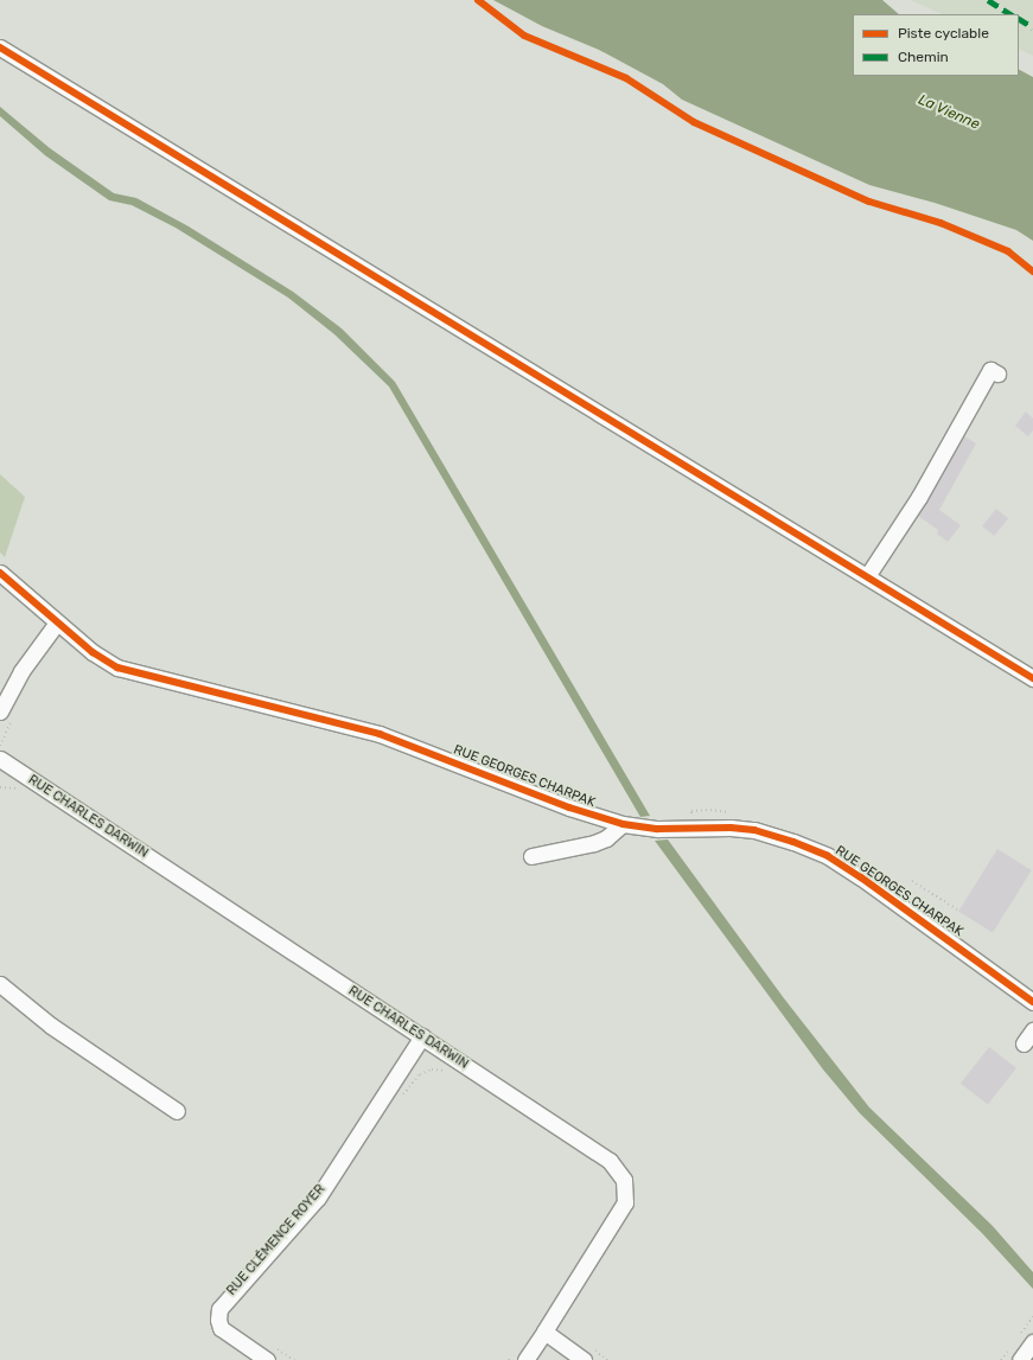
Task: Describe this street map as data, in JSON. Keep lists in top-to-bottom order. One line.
{"streets":{"street":["RUE GEORGES CHARPAK","RUE CHARLES DARWIN","RUE CLÉMENCE ROYER"]},"crossings":[["RUE CHARLES DARWIN","RUE CLÉMENCE ROYER"]],"water":["La Vienne"],"legend":["Piste cyclable","Chemin"]}
